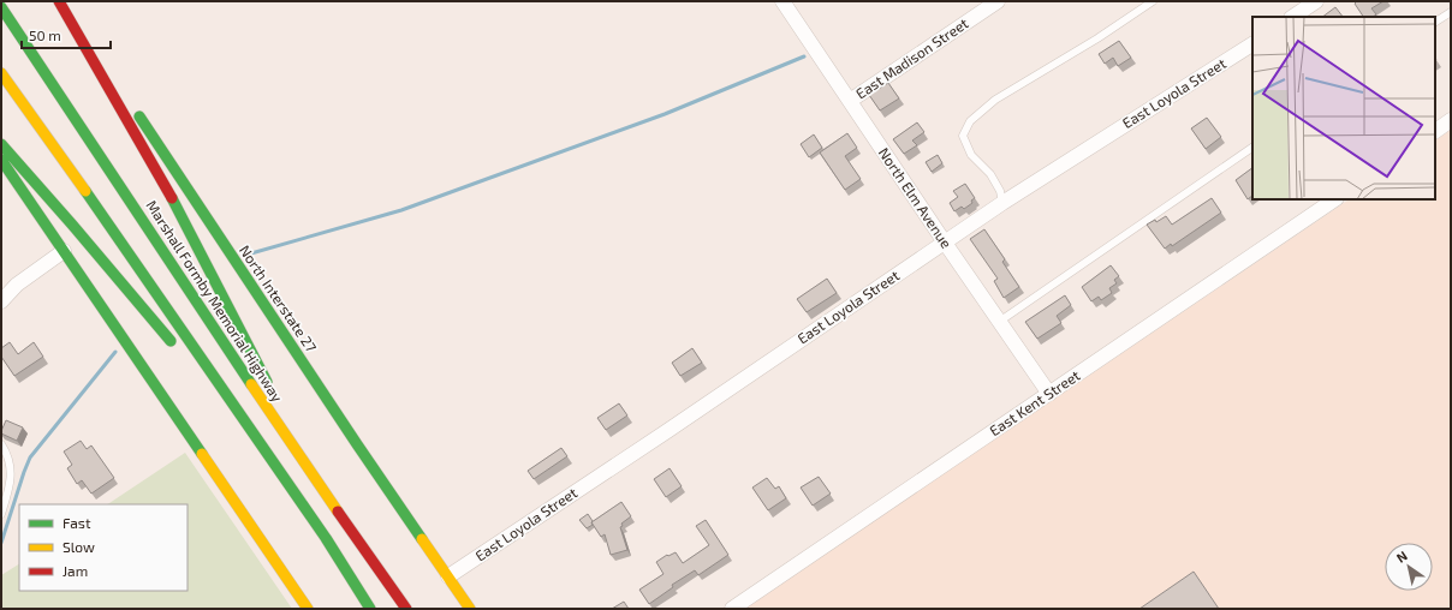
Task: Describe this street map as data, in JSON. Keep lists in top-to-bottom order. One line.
{"streets":{"main road":["North Interstate 27","Marshall Formby Memorial Highway"],"street":["East Madison Street","East Loyola Street","North Elm Avenue","East Kent Street"]},"crossings":[["East Madison Street","North Elm Avenue"],["East Loyola Street","North Elm Avenue"],["East Loyola Street","North Interstate 27"],["North Elm Avenue","East Kent Street"]],"legend":["Fast","Slow","Jam"],"scale_bar":"50 m","north":"top left"}
